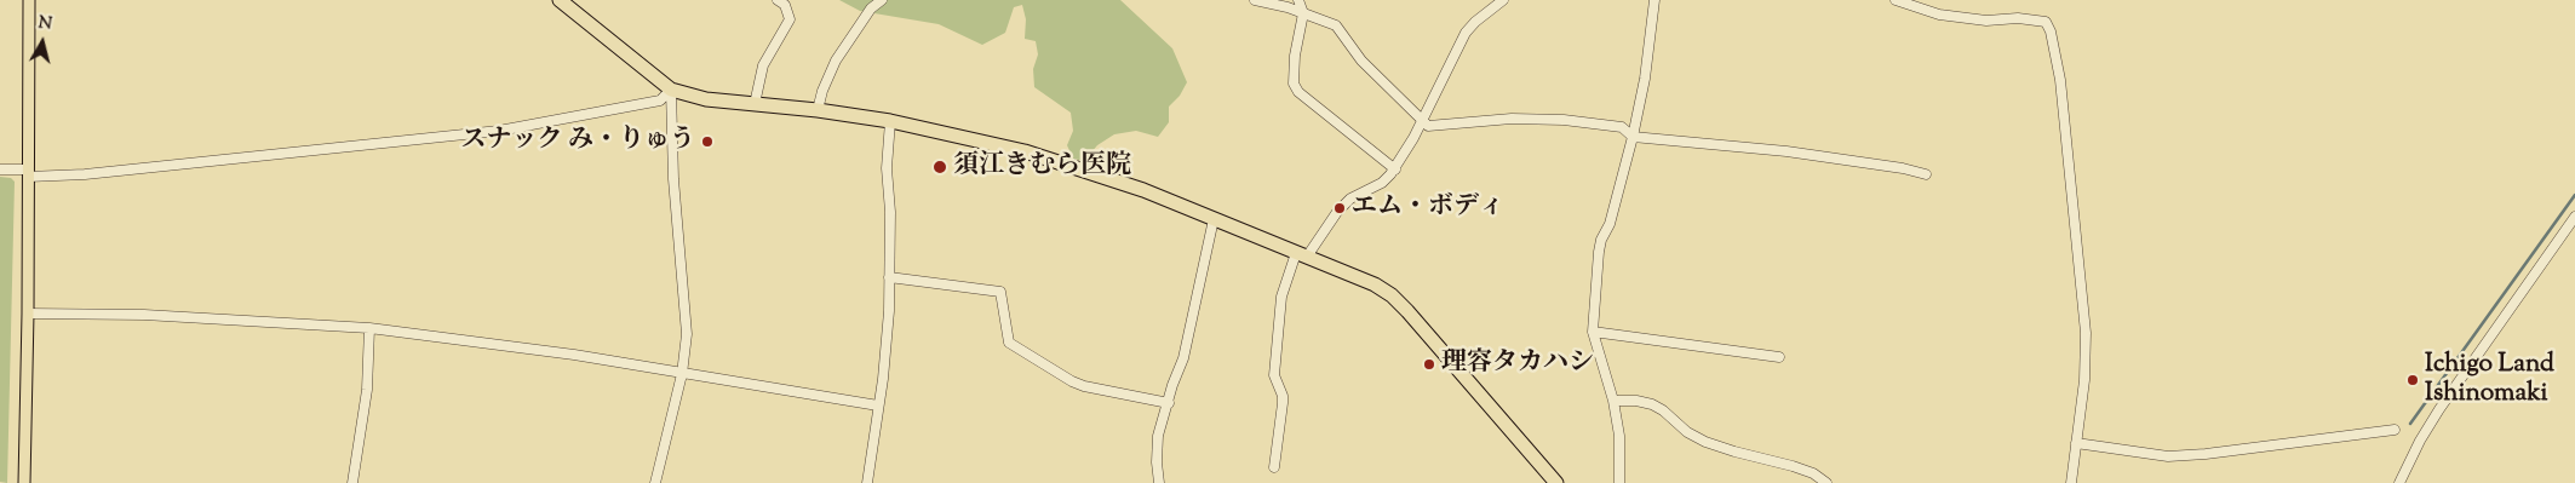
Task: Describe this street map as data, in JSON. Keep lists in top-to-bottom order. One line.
{"places":["スナック み・りゅう","須江きむら医院","エム・ボディ","理容タカハシ","Ichigo Land Ishinomaki"],"north":"top"}
